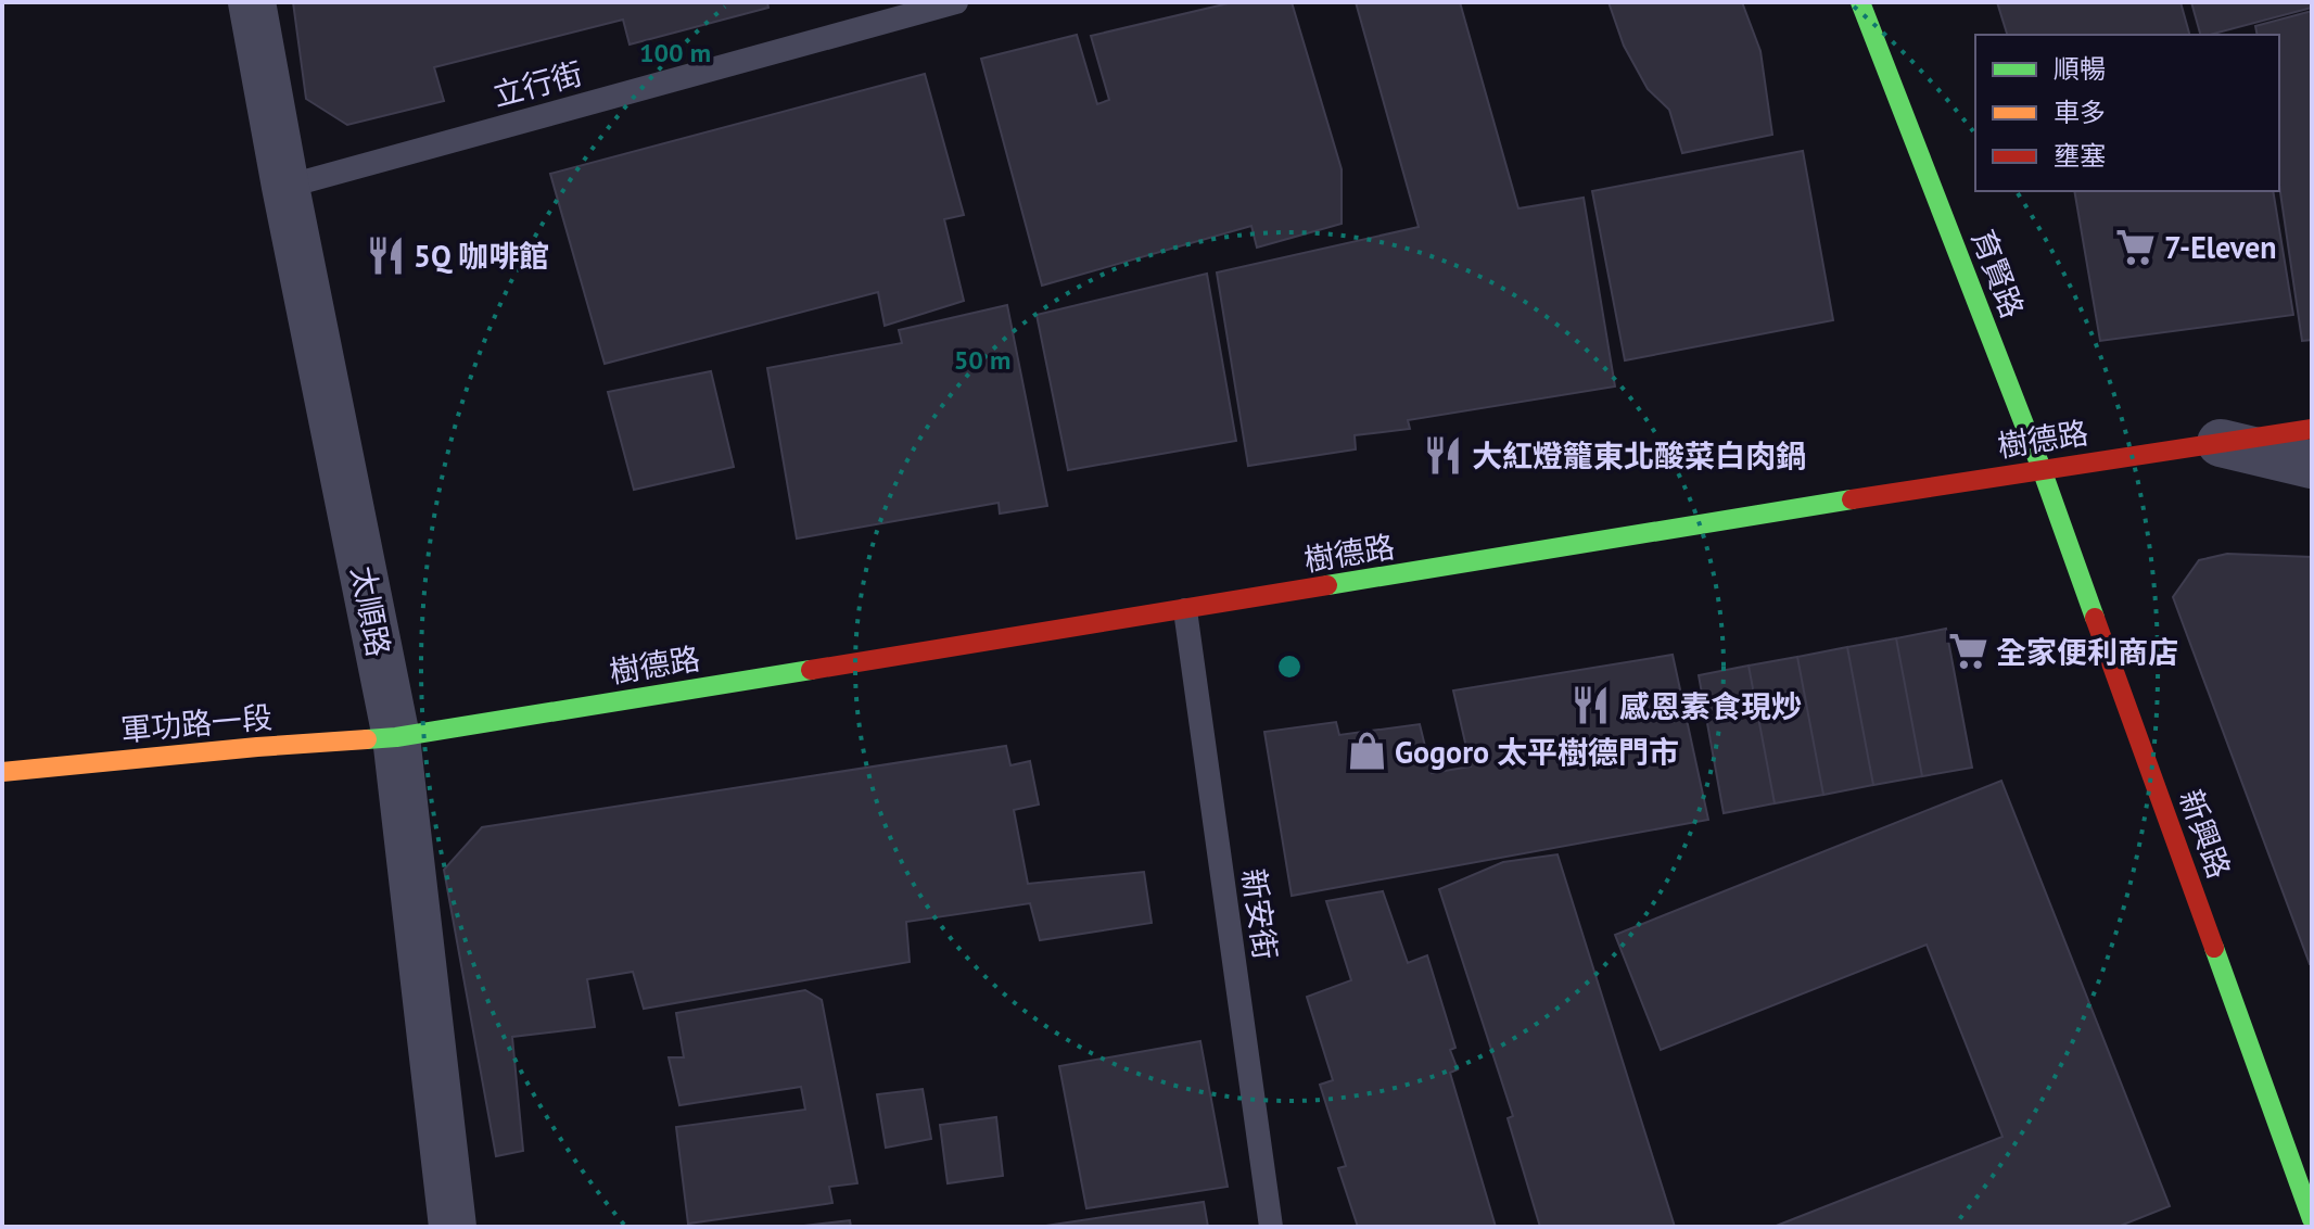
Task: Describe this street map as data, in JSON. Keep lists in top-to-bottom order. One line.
{"streets":{"street":["育賢路","樹德路","太順路","軍功路一段","新興路"],"lane":["立行街","新安街"]},"crossings":[["立行街","太順路"],["育賢路","樹德路"],["育賢路","新興路"],["樹德路","太順路"],["樹德路","軍功路一段"],["樹德路","新興路"],["樹德路","新安街"],["太順路","軍功路一段"]],"places":{"supermarket":["7-Eleven","全家便利商店"],"restaurant":["5Q 咖啡館","大紅燈籠東北酸菜白肉鍋","感恩素食現炒"],"shop":["Gogoro 太平樹德門市"]},"legend":["順暢","車多","壅塞"],"rings":["100 m","50 m"]}
